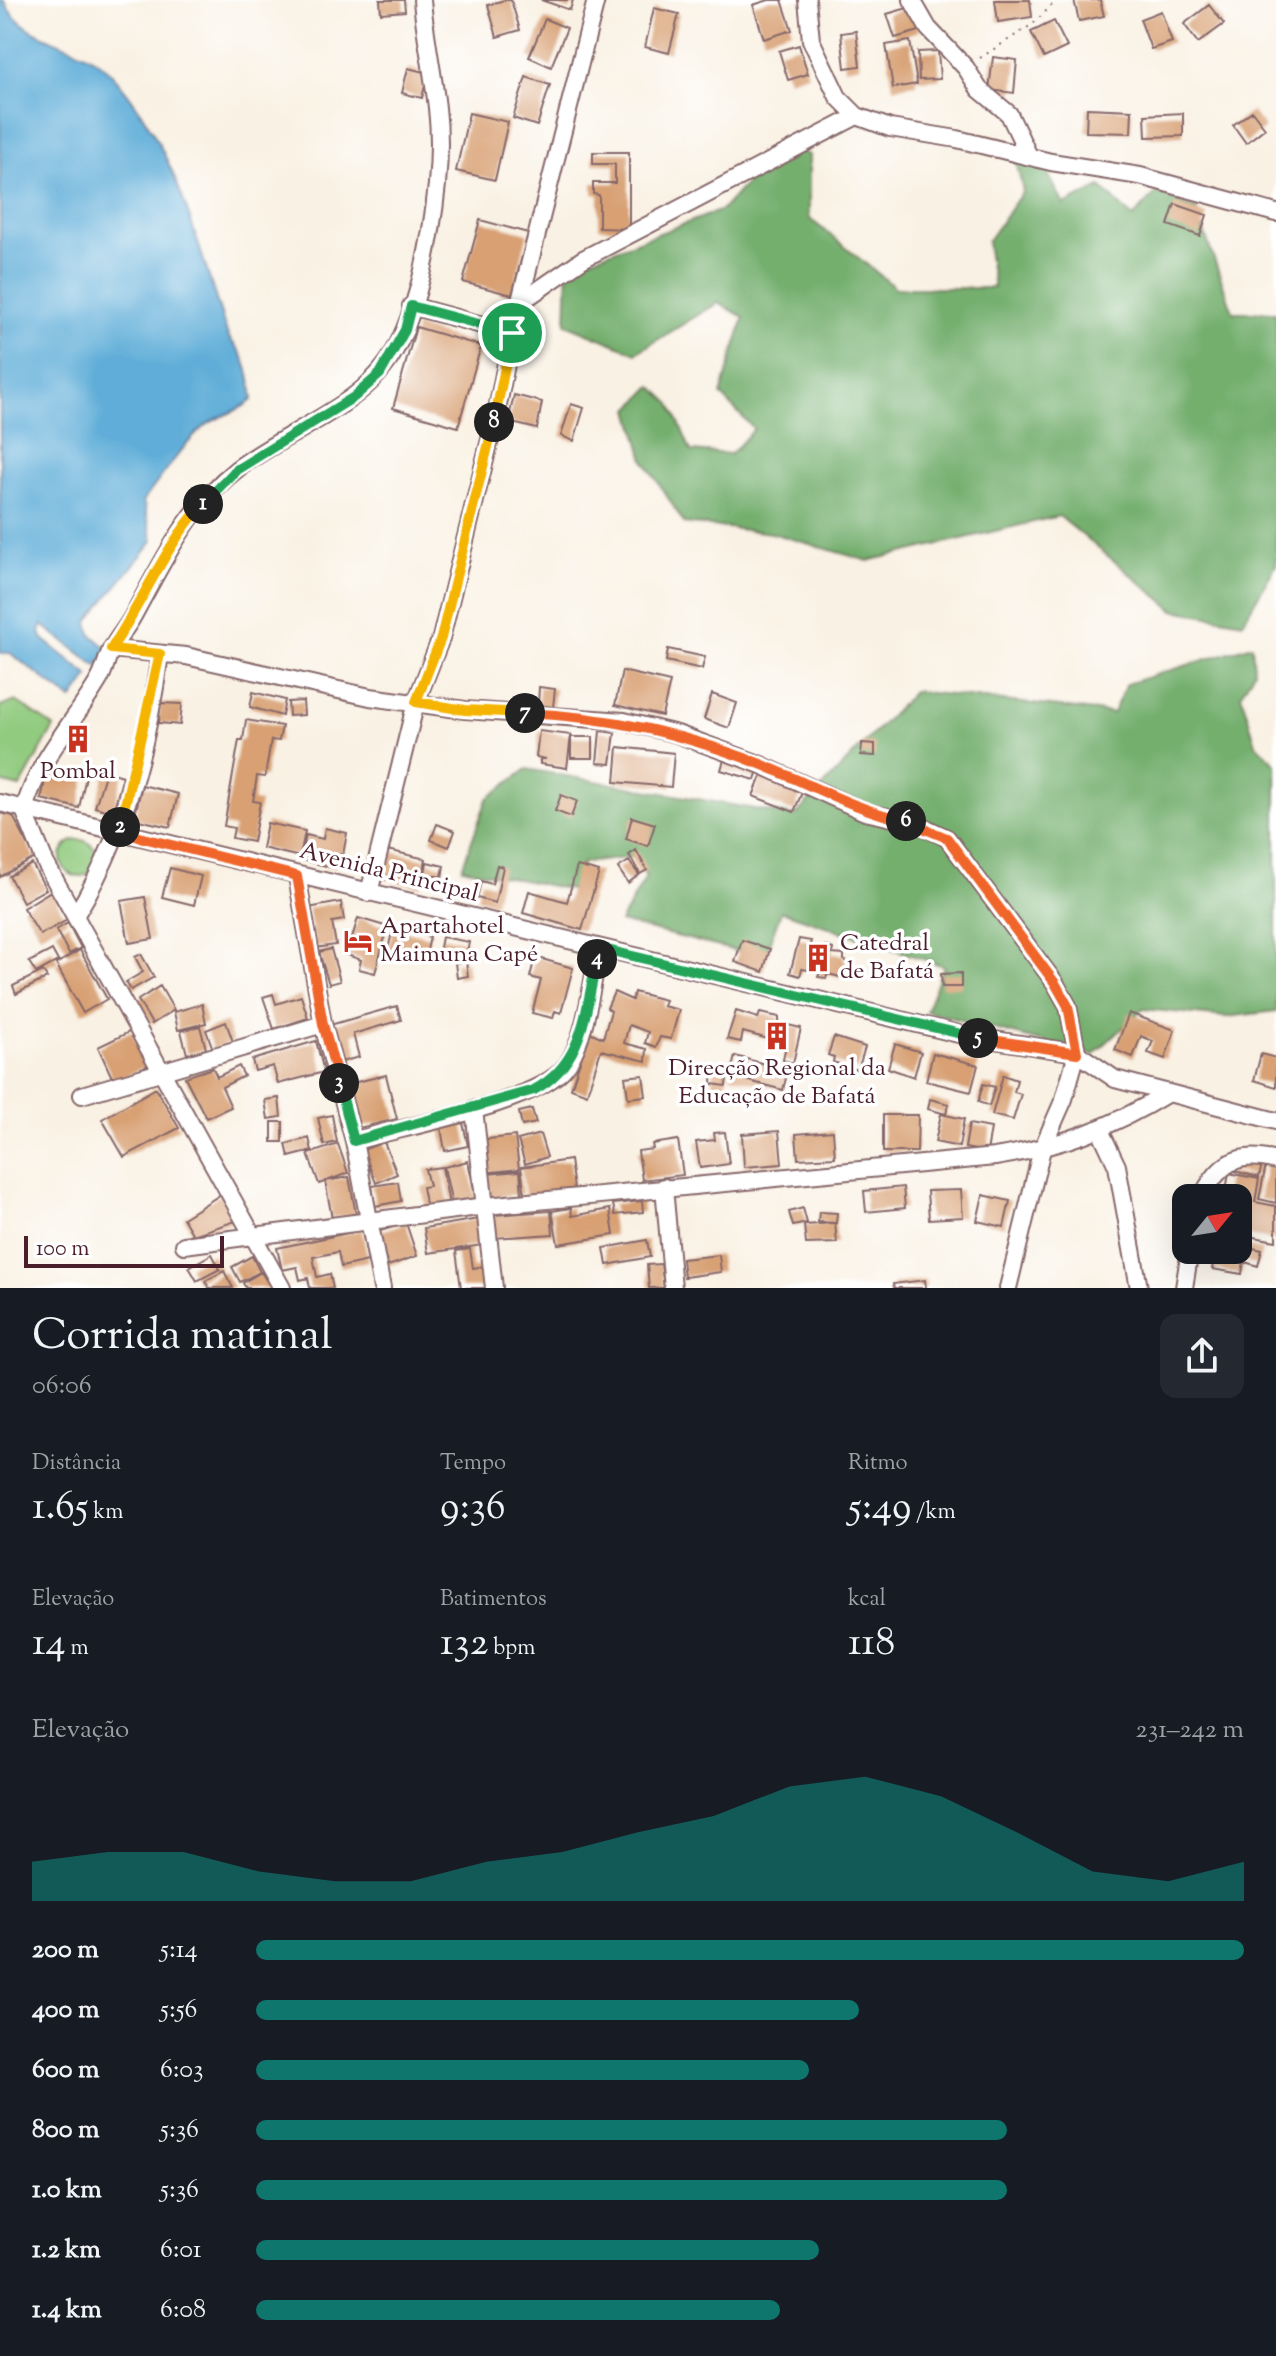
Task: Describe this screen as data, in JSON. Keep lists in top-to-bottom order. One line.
{"streets":{"street":["Avenida Principal"]},"places":{"building":["Pombal","Catedral de Bafatá","Direcção Regional da Educação de Bafatá"],"hotel":["Apartahotel Maimuna Capé"]},"scale_bar":"100 m","north":"top right","page":{"pins":["8","1","7","6","2","4","5","3"],"scale":"100 m","heading":["Corrida matinal","06:06"],"stats":[["Distância","1.65 km"],["Tempo","9:36"],["Ritmo","5:49 /km"],["Elevação","14 m"],["Batimentos","132 bpm"],["kcal","118"]],"chart":["Elevação","231–242 m"],"list":[{"name":"200 m","note":"5:14"},{"name":"400 m","note":"5:56"},{"name":"600 m","note":"6:03"},{"name":"800 m","note":"5:36"},{"name":"1.0 km","note":"5:36"},{"name":"1.2 km","note":"6:01"},{"name":"1.4 km","note":"6:08"}]}}
